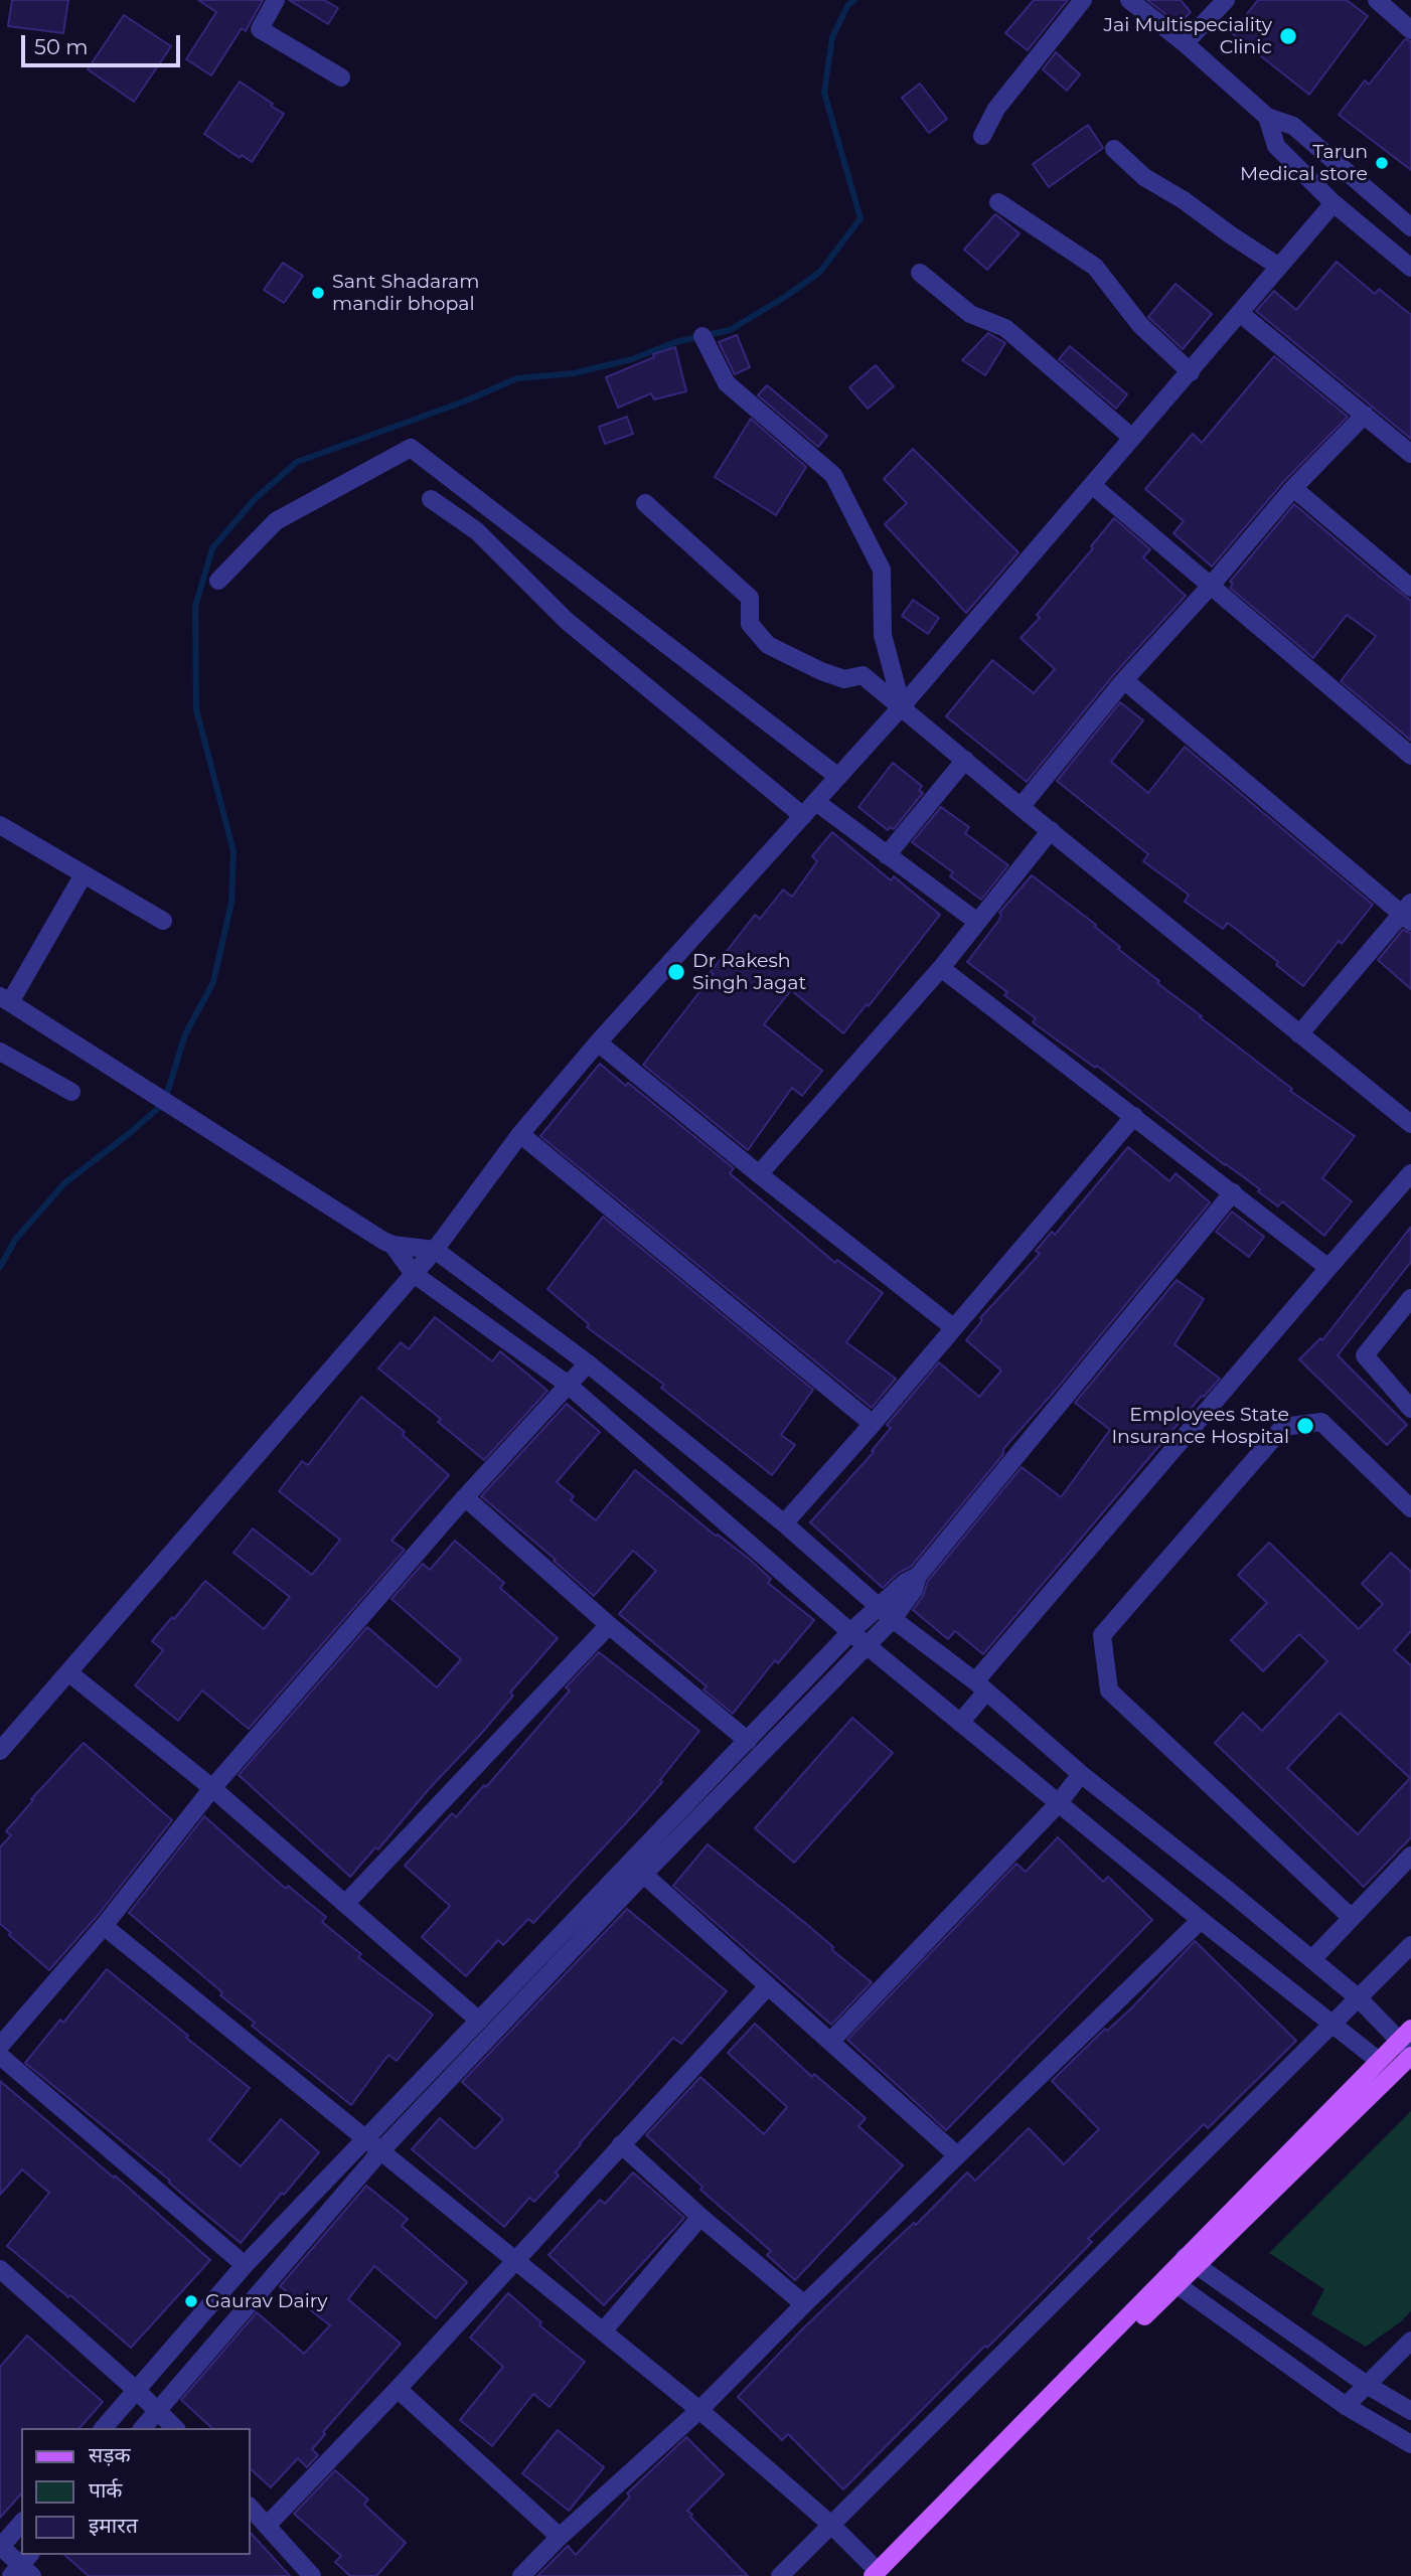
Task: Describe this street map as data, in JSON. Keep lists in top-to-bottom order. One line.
{"places":["Jai Multispeciality Clinic","Tarun Medical store","Sant Shadaram mandir bhopal","Dr Rakesh Singh Jagat","Employees State Insurance Hospital","Gaurav Dairy"],"legend":["सड़क","पार्क","इमारत"],"scale_bar":"50 m"}
